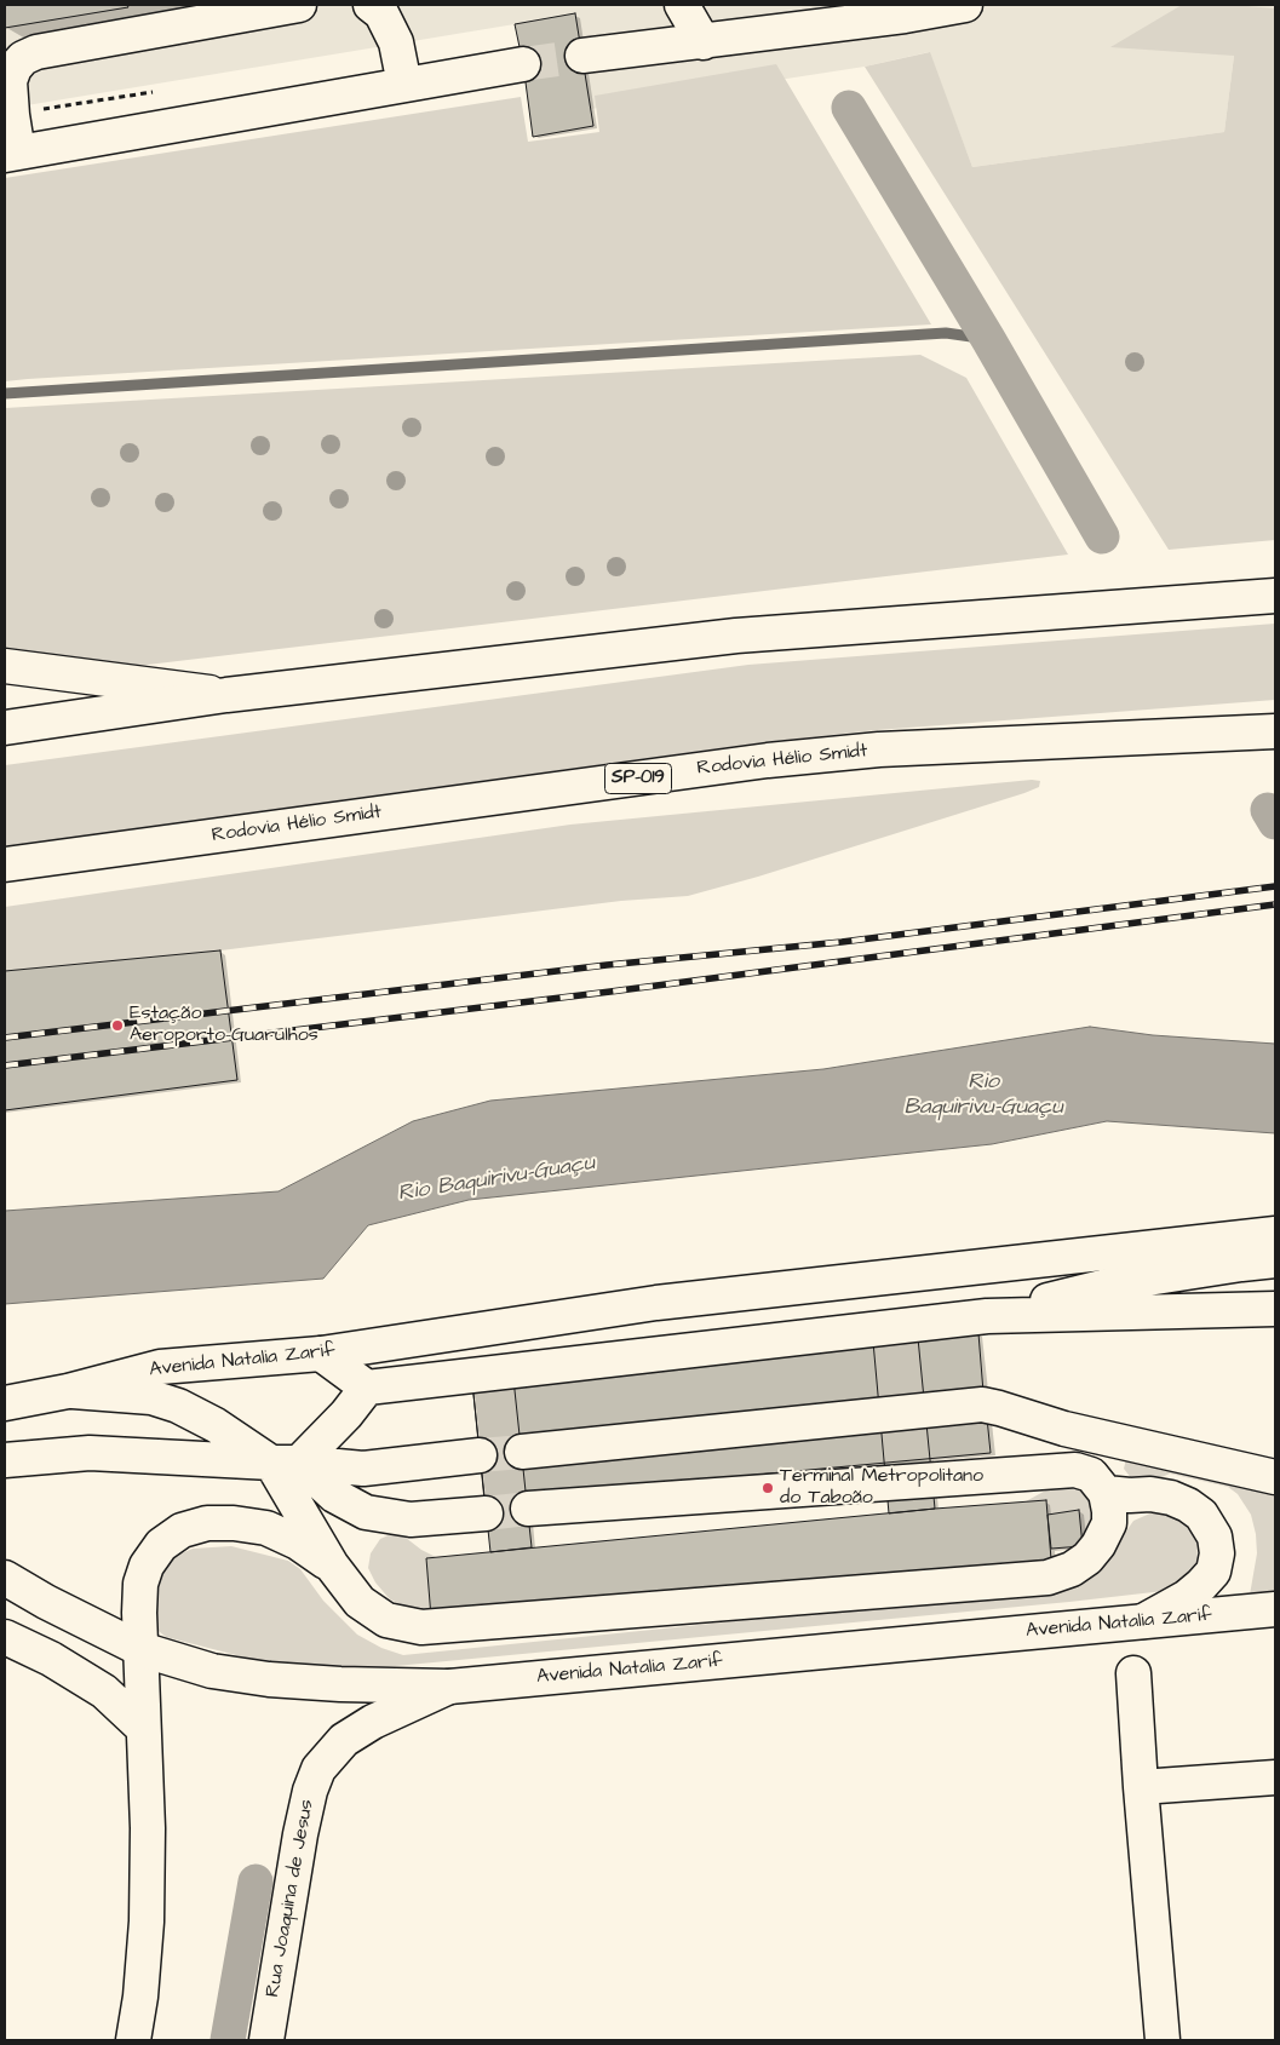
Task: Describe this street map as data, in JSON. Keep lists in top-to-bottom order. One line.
{"streets":{"main road":["Rodovia Hélio Smidt","SP-019","Avenida Natalia Zarif","Rua Joaquina de Jesus"]},"crossings":[["Avenida Natalia Zarif","Rua Joaquina de Jesus"]],"water":["Rio Baquirivu-Guaçu"],"places":["Estação Aeroporto-Guarulhos","Terminal Metropolitano do Taboão"]}
